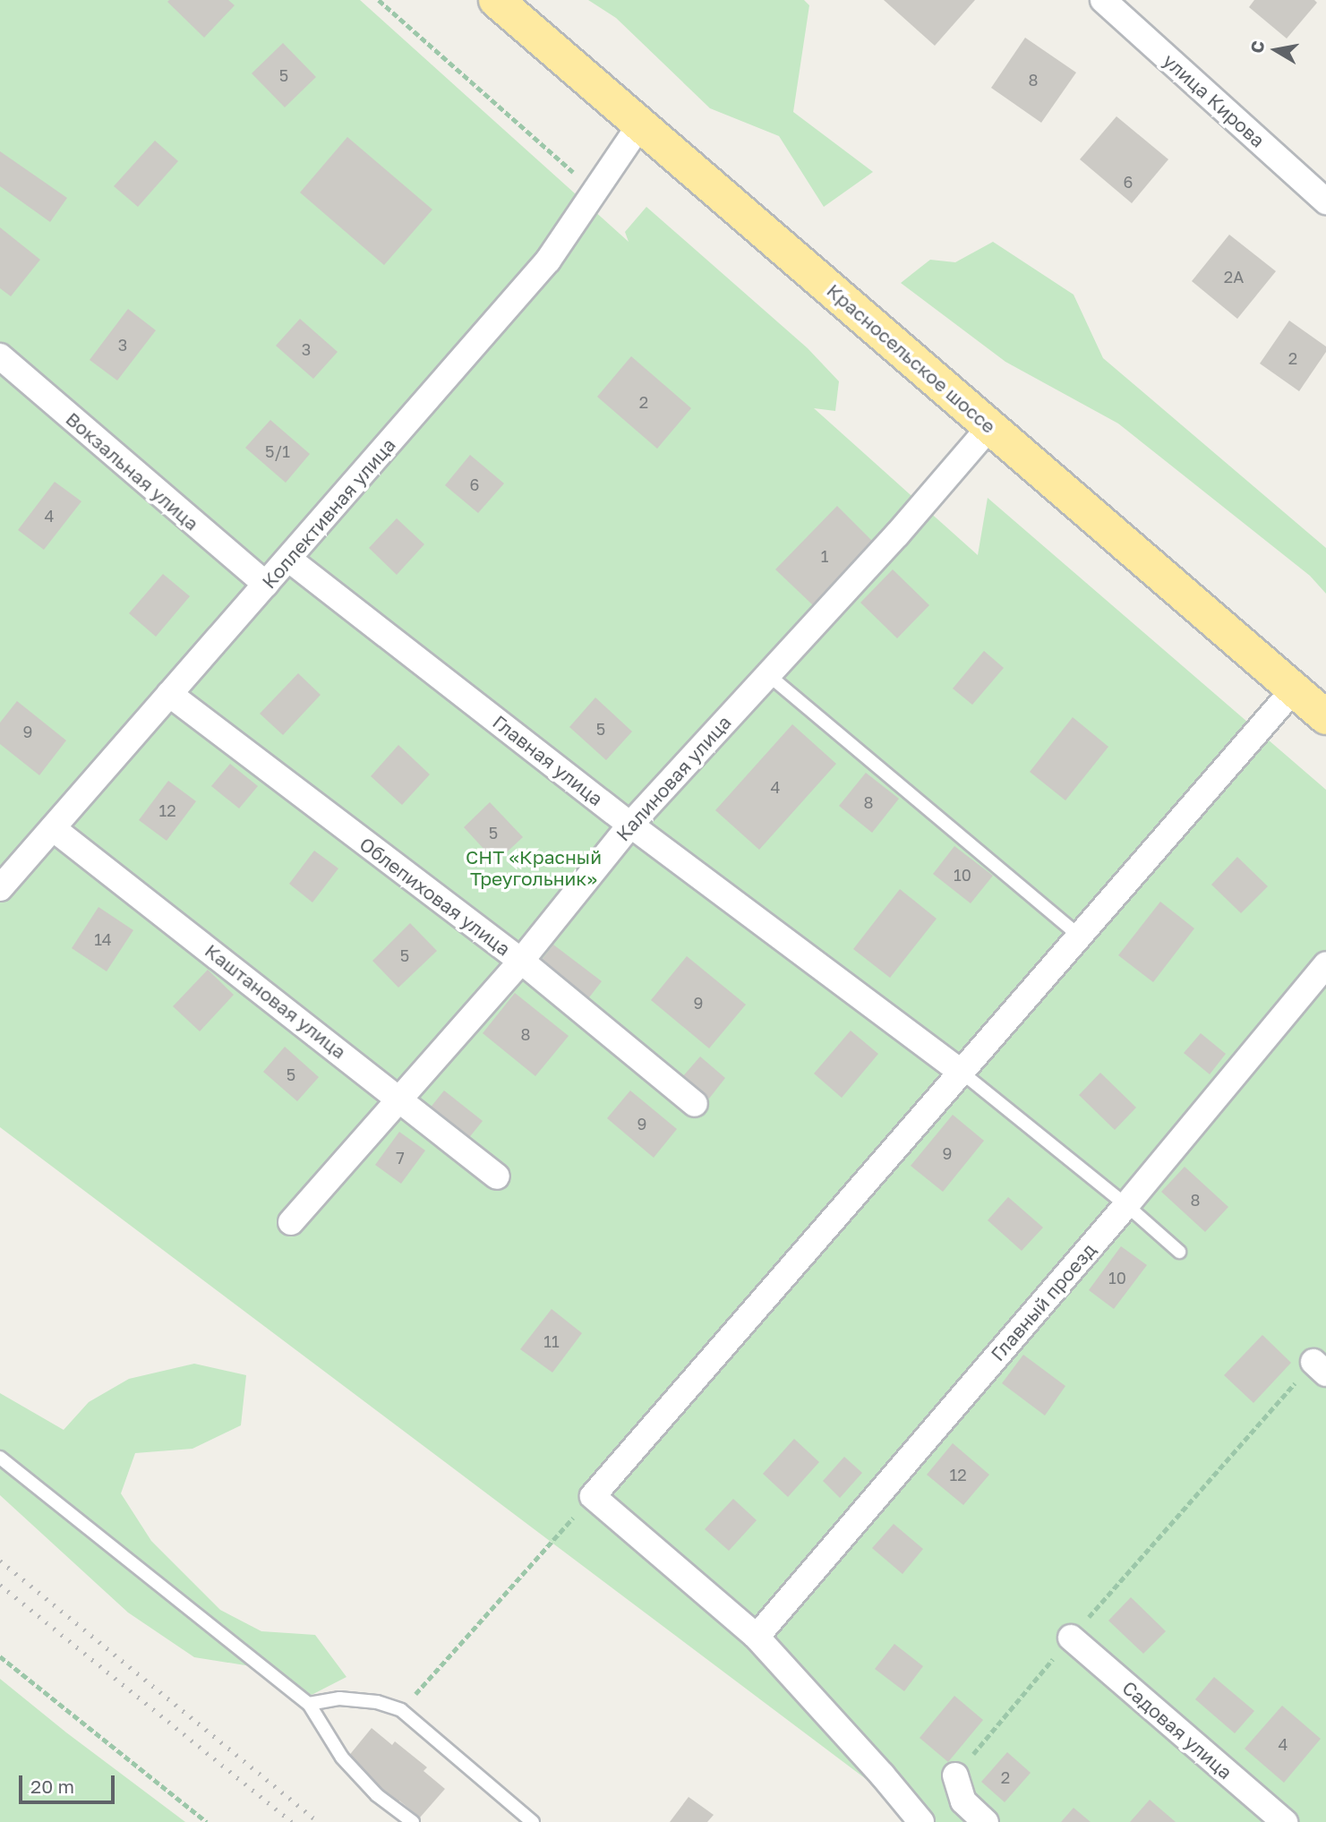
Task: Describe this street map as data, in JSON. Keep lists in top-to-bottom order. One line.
{"streets":{"highway":["Красносельское шоссе"],"street":["улица Кирова","Вокзальная улица","Коллективная улица","Главная улица","Калиновая улица","Облепиховая улица","Каштановая улица","Главный проезд","Садовая улица"]},"crossings":[["Красносельское шоссе","Коллективная улица"],["Красносельское шоссе","Калиновая улица"],["Вокзальная улица","Коллективная улица"],["Коллективная улица","Главная улица"],["Коллективная улица","Облепиховая улица"],["Коллективная улица","Каштановая улица"],["Главная улица","Калиновая улица"],["Калиновая улица","Облепиховая улица"],["Калиновая улица","Каштановая улица"]],"parks":["СНТ «Красный Треугольник»"],"house_numbers":["5","8","6","2А","3","3","2","2","5/1","6","4","1","5","9","4","8","12","5","10","14","5","9","8","5","9","9","7","8","10","11","12","4","2"],"scale_bar":"20 m","north":"left"}
